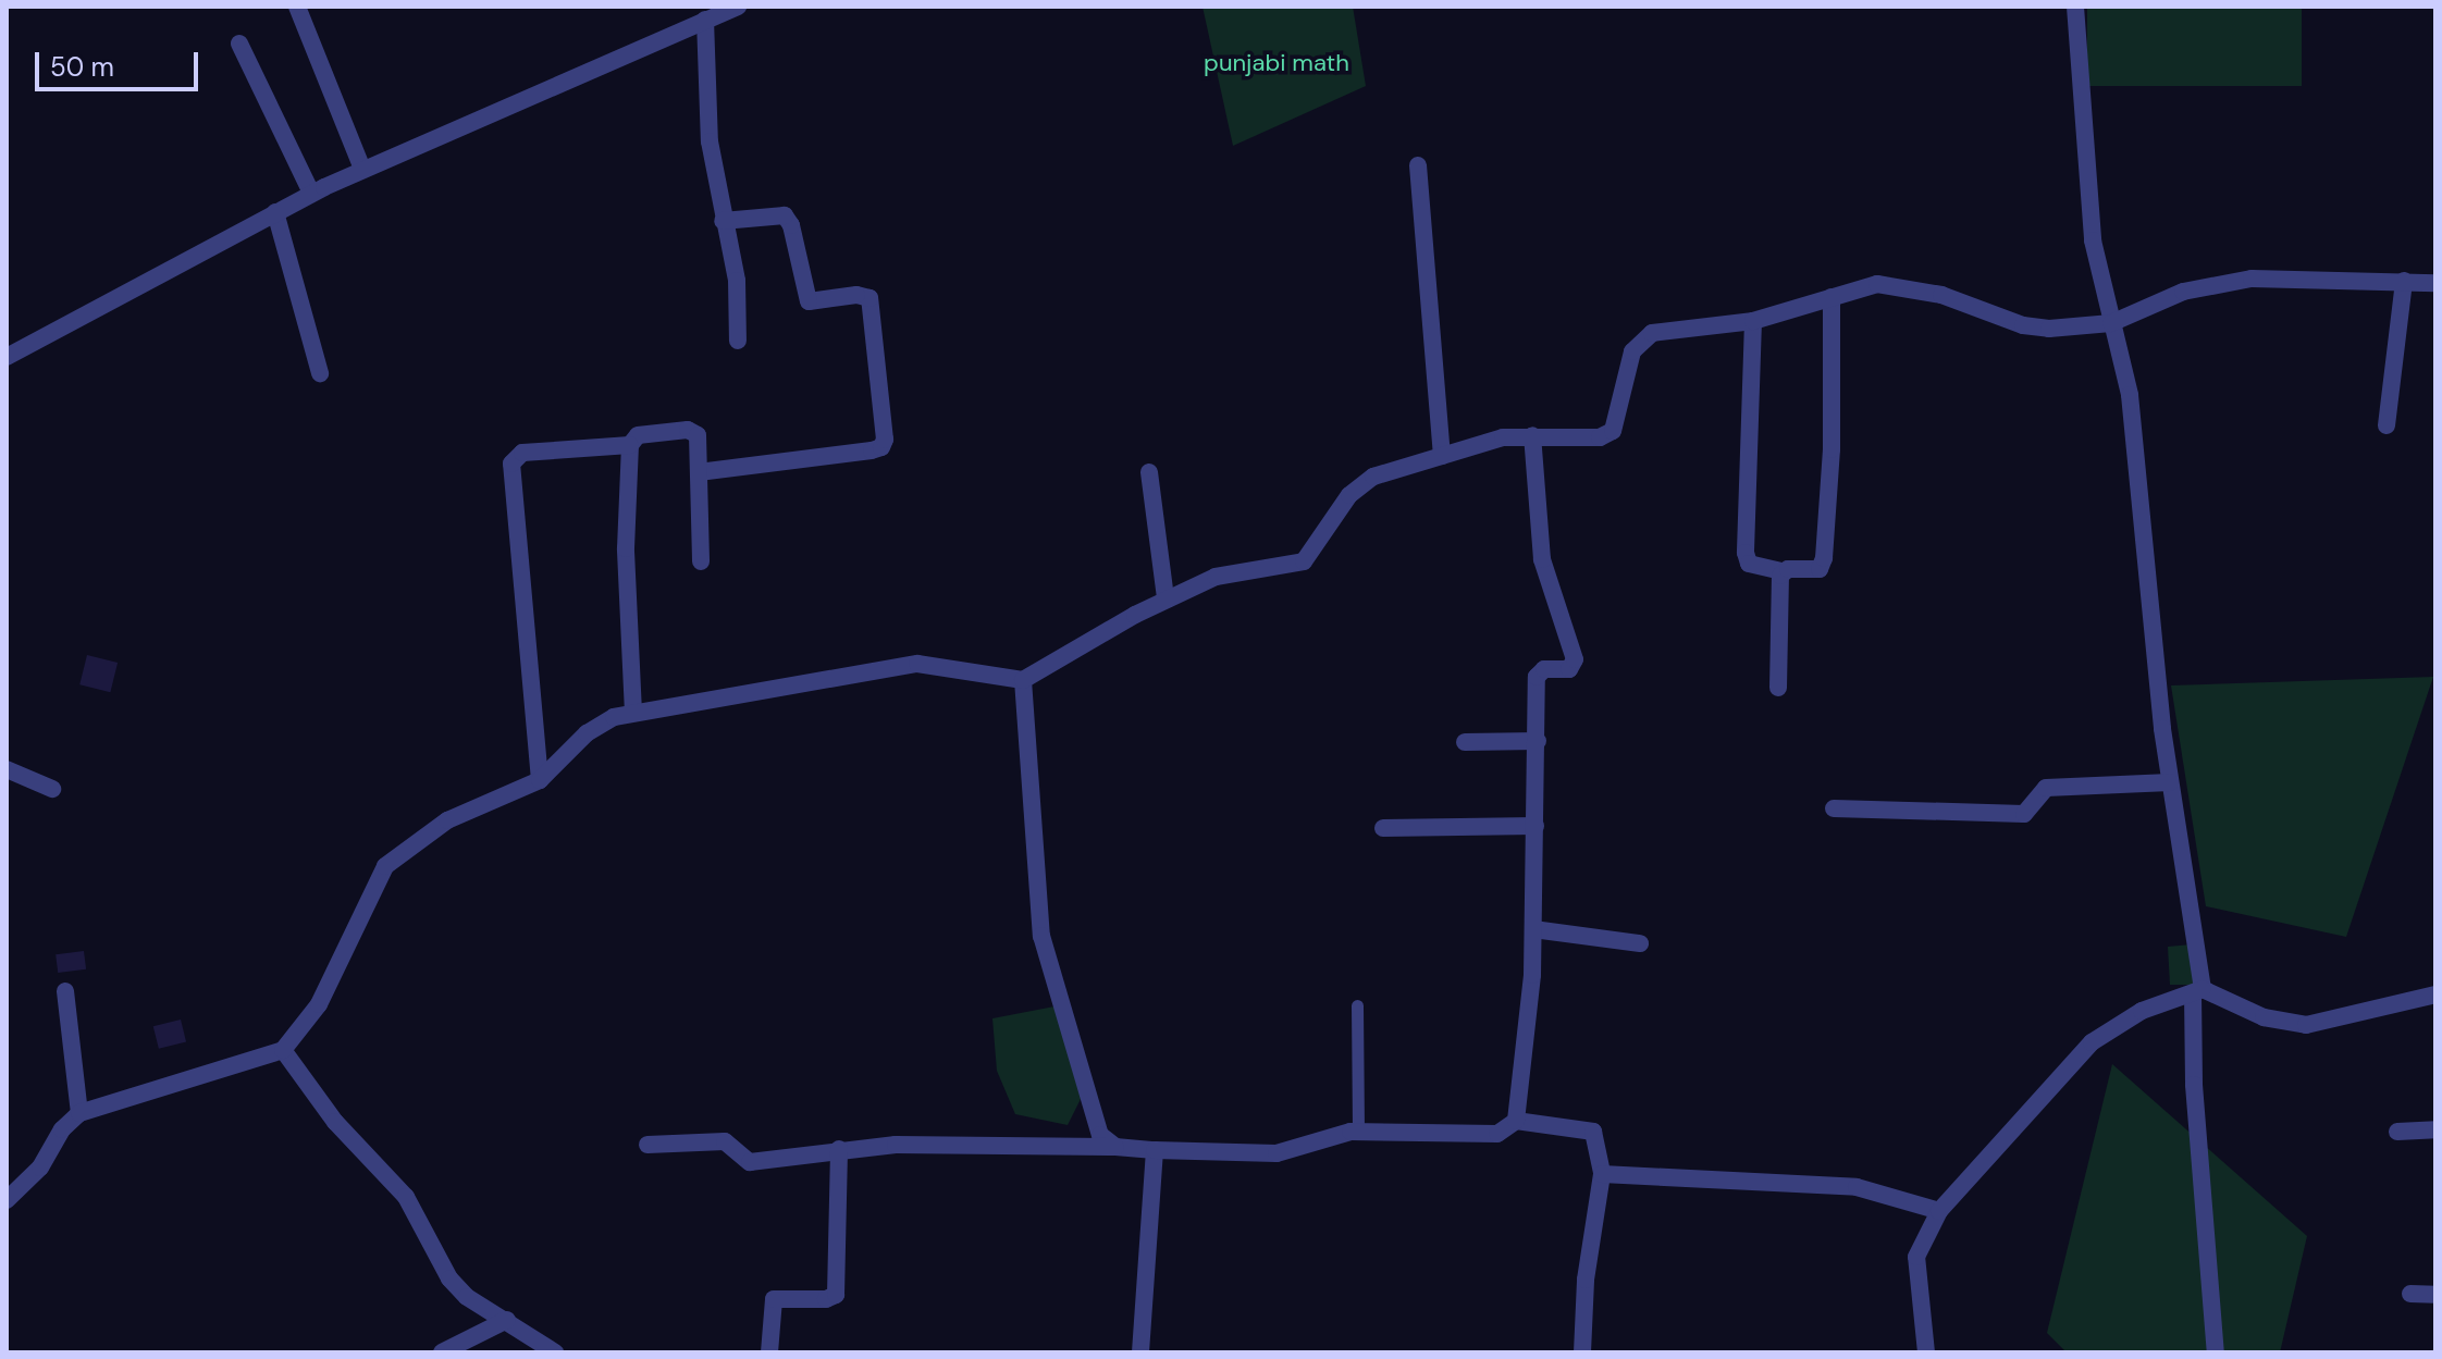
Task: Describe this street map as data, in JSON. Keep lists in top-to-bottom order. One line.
{"parks":["punjabi math"],"scale_bar":"50 m"}
